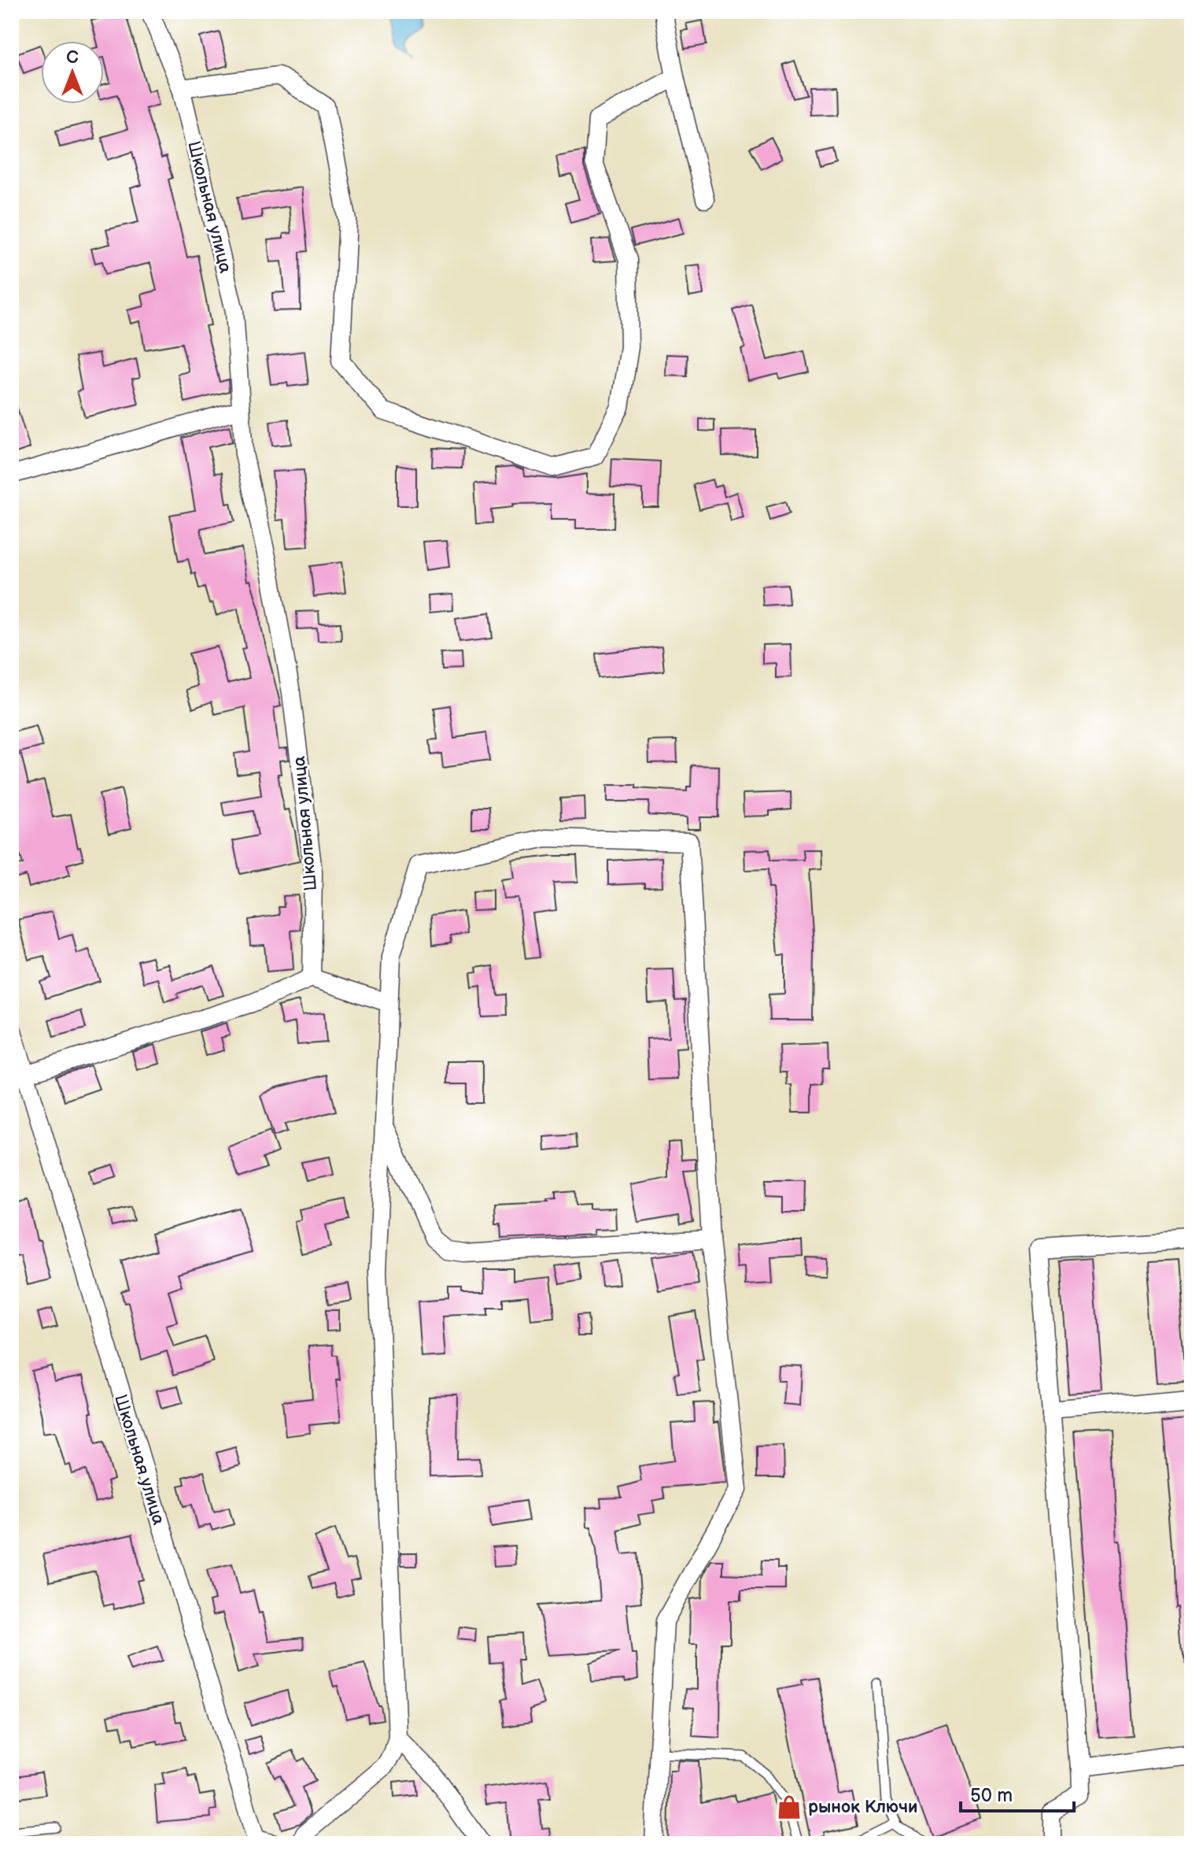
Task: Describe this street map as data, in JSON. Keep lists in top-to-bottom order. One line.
{"streets":{"street":["Школьная улица"]},"places":{"shop":["рынок Ключи"]},"scale_bar":"50 m","north":"top"}
